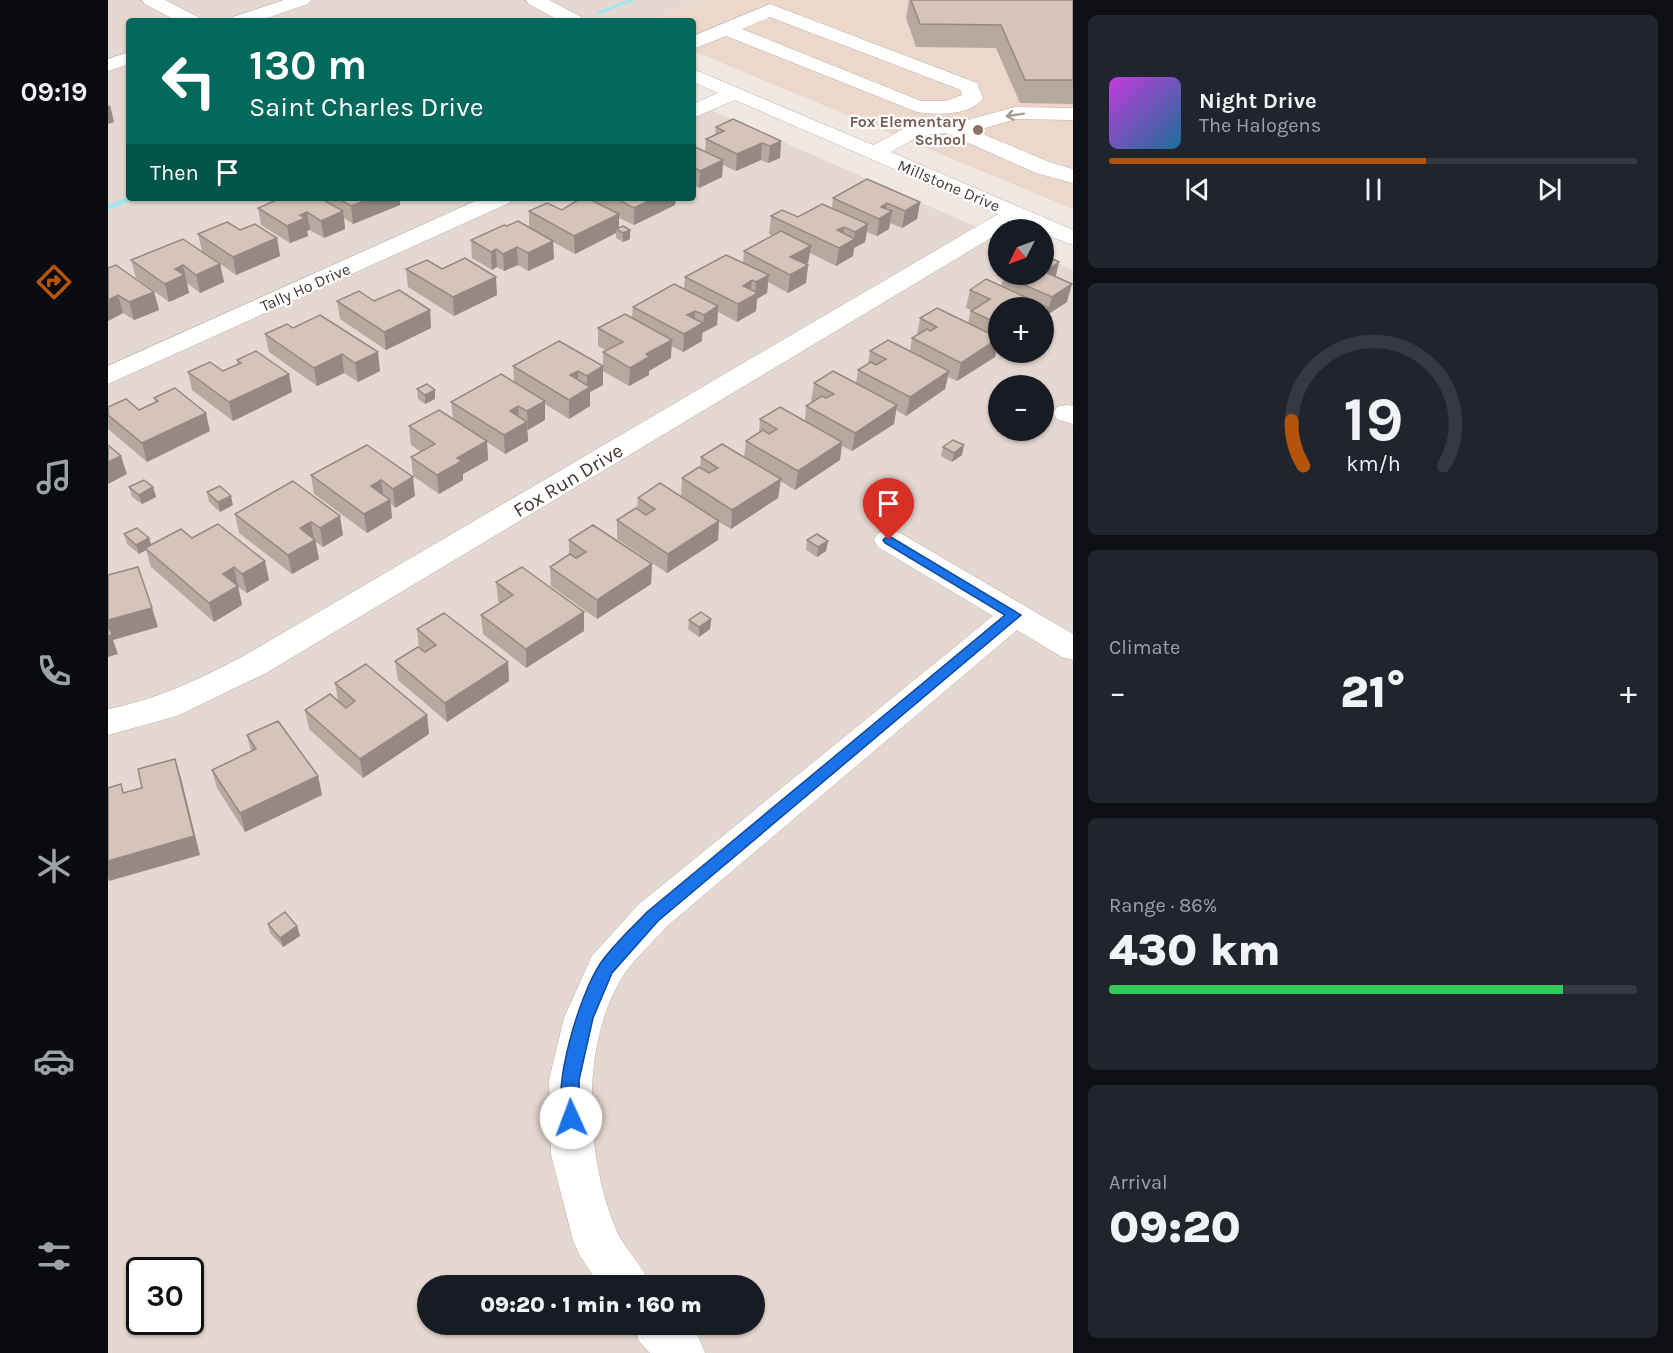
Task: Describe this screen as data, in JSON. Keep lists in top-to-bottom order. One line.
{"streets":{"street":["Millstone Drive","Tally Ho Drive","Fox Run Drive"]},"crossings":[["Millstone Drive","Fox Run Drive"]],"places":["Fox Elementary School"],"north":"bottom left","page":{"tabs":"09:19","turn":["130 m","Saint Charles Drive"],"song":["Night Drive","The Halogens"],"then":"Then","map_buttons":["+","−"],"tile":["Climate",["Range · 86%","430 km"],["Arrival","09:20"]],"heat":["−","21°","+"],"limit":"30","trip":"09:20 · 1 min · 160 m","gauge":["19","km/h"]}}
